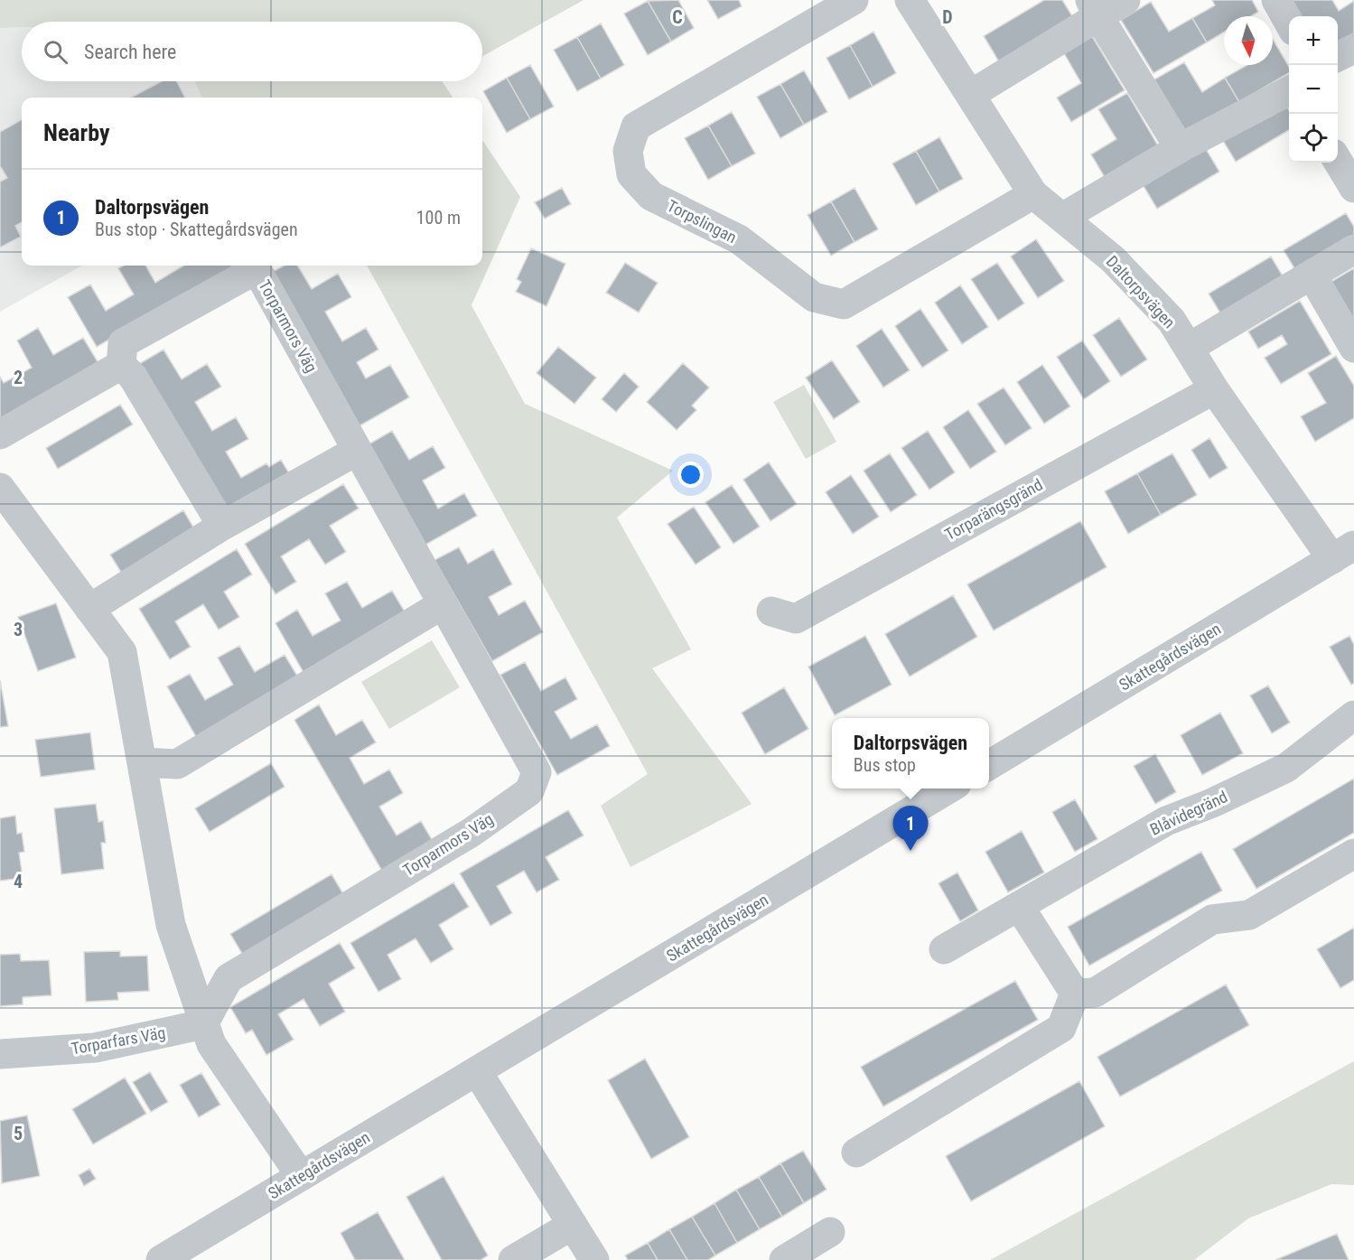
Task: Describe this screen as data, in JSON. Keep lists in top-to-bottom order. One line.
{"streets":{"street":["Torpslingan","Daltorpsvägen","Torparmors Väg","Torparängsgränd","Skattegårdsvägen","Blåvidegränd","Torparfars Väg"]},"crossings":[["Torpslingan","Daltorpsvägen"],["Daltorpsvägen","Torparängsgränd"],["Daltorpsvägen","Skattegårdsvägen"],["Torparmors Väg","Torparfars Väg"]],"north":"bottom","page":{"map_buttons":["+","−"],"search":"Search here","heading":"Nearby","list":[{"mark":"1","name":"Daltorpsvägen","note":"Bus stop · Skattegårdsvägen","value":"100 m"}],"popup":["Daltorpsvägen","Bus stop"],"pins":"1"},"grid":{"columns":["C","D"],"rows":["2","3","4","5"]}}
